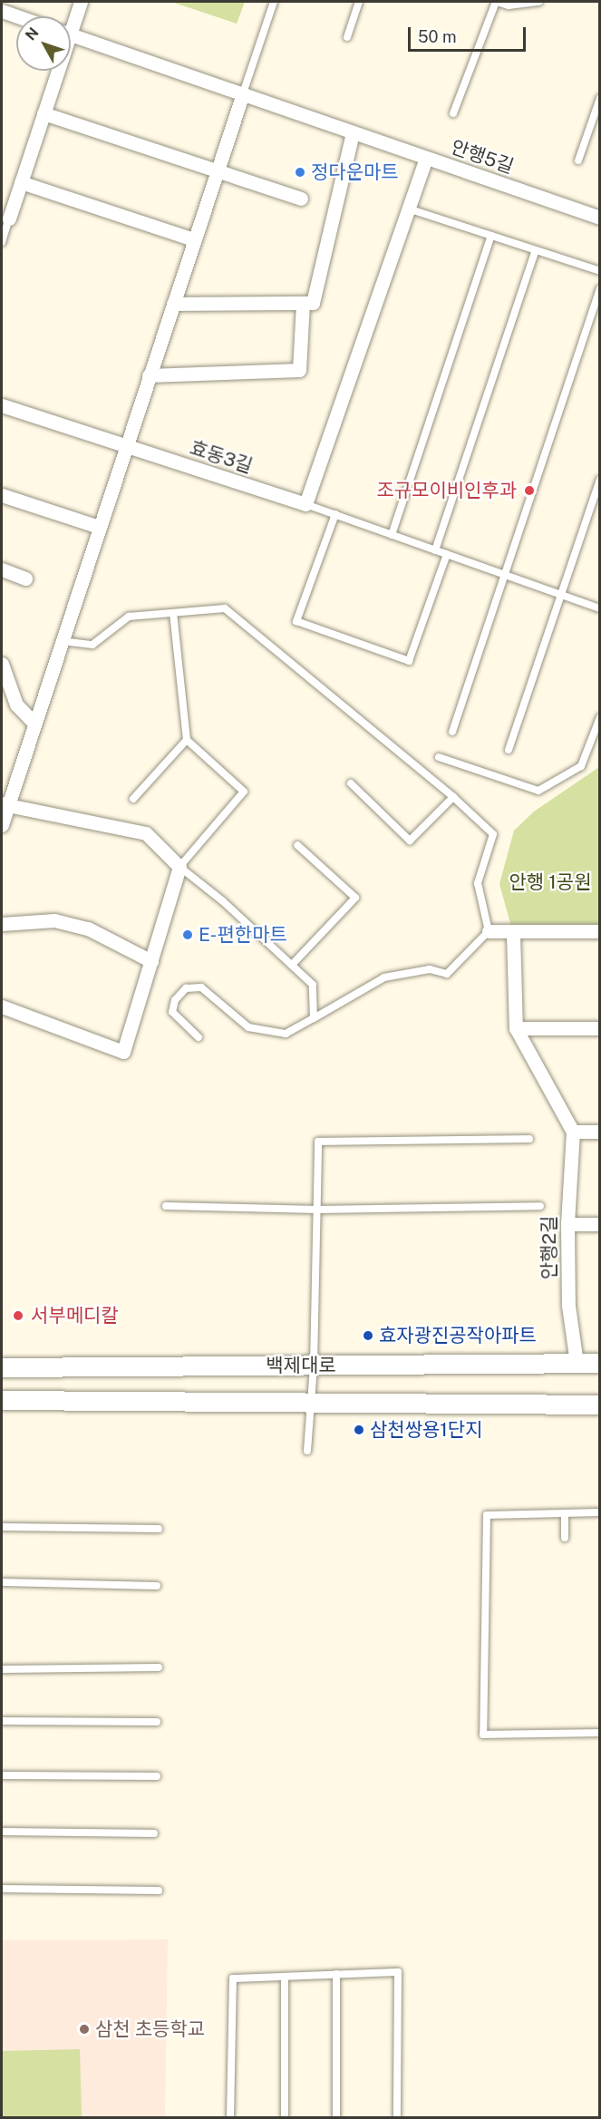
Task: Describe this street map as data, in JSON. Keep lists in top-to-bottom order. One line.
{"streets":{"street":["안행5길","효동3길","안행2길","백제대로"]},"crossings":[["안행2길","백제대로"]],"parks":["안행 1공원"],"places":["정다운마트","조규모이비인후과","E-편한마트","서부메디칼","효자광진공작아파트","삼천쌍용1단지","삼천 초등학교"],"scale_bar":"50 m","north":"top left"}
